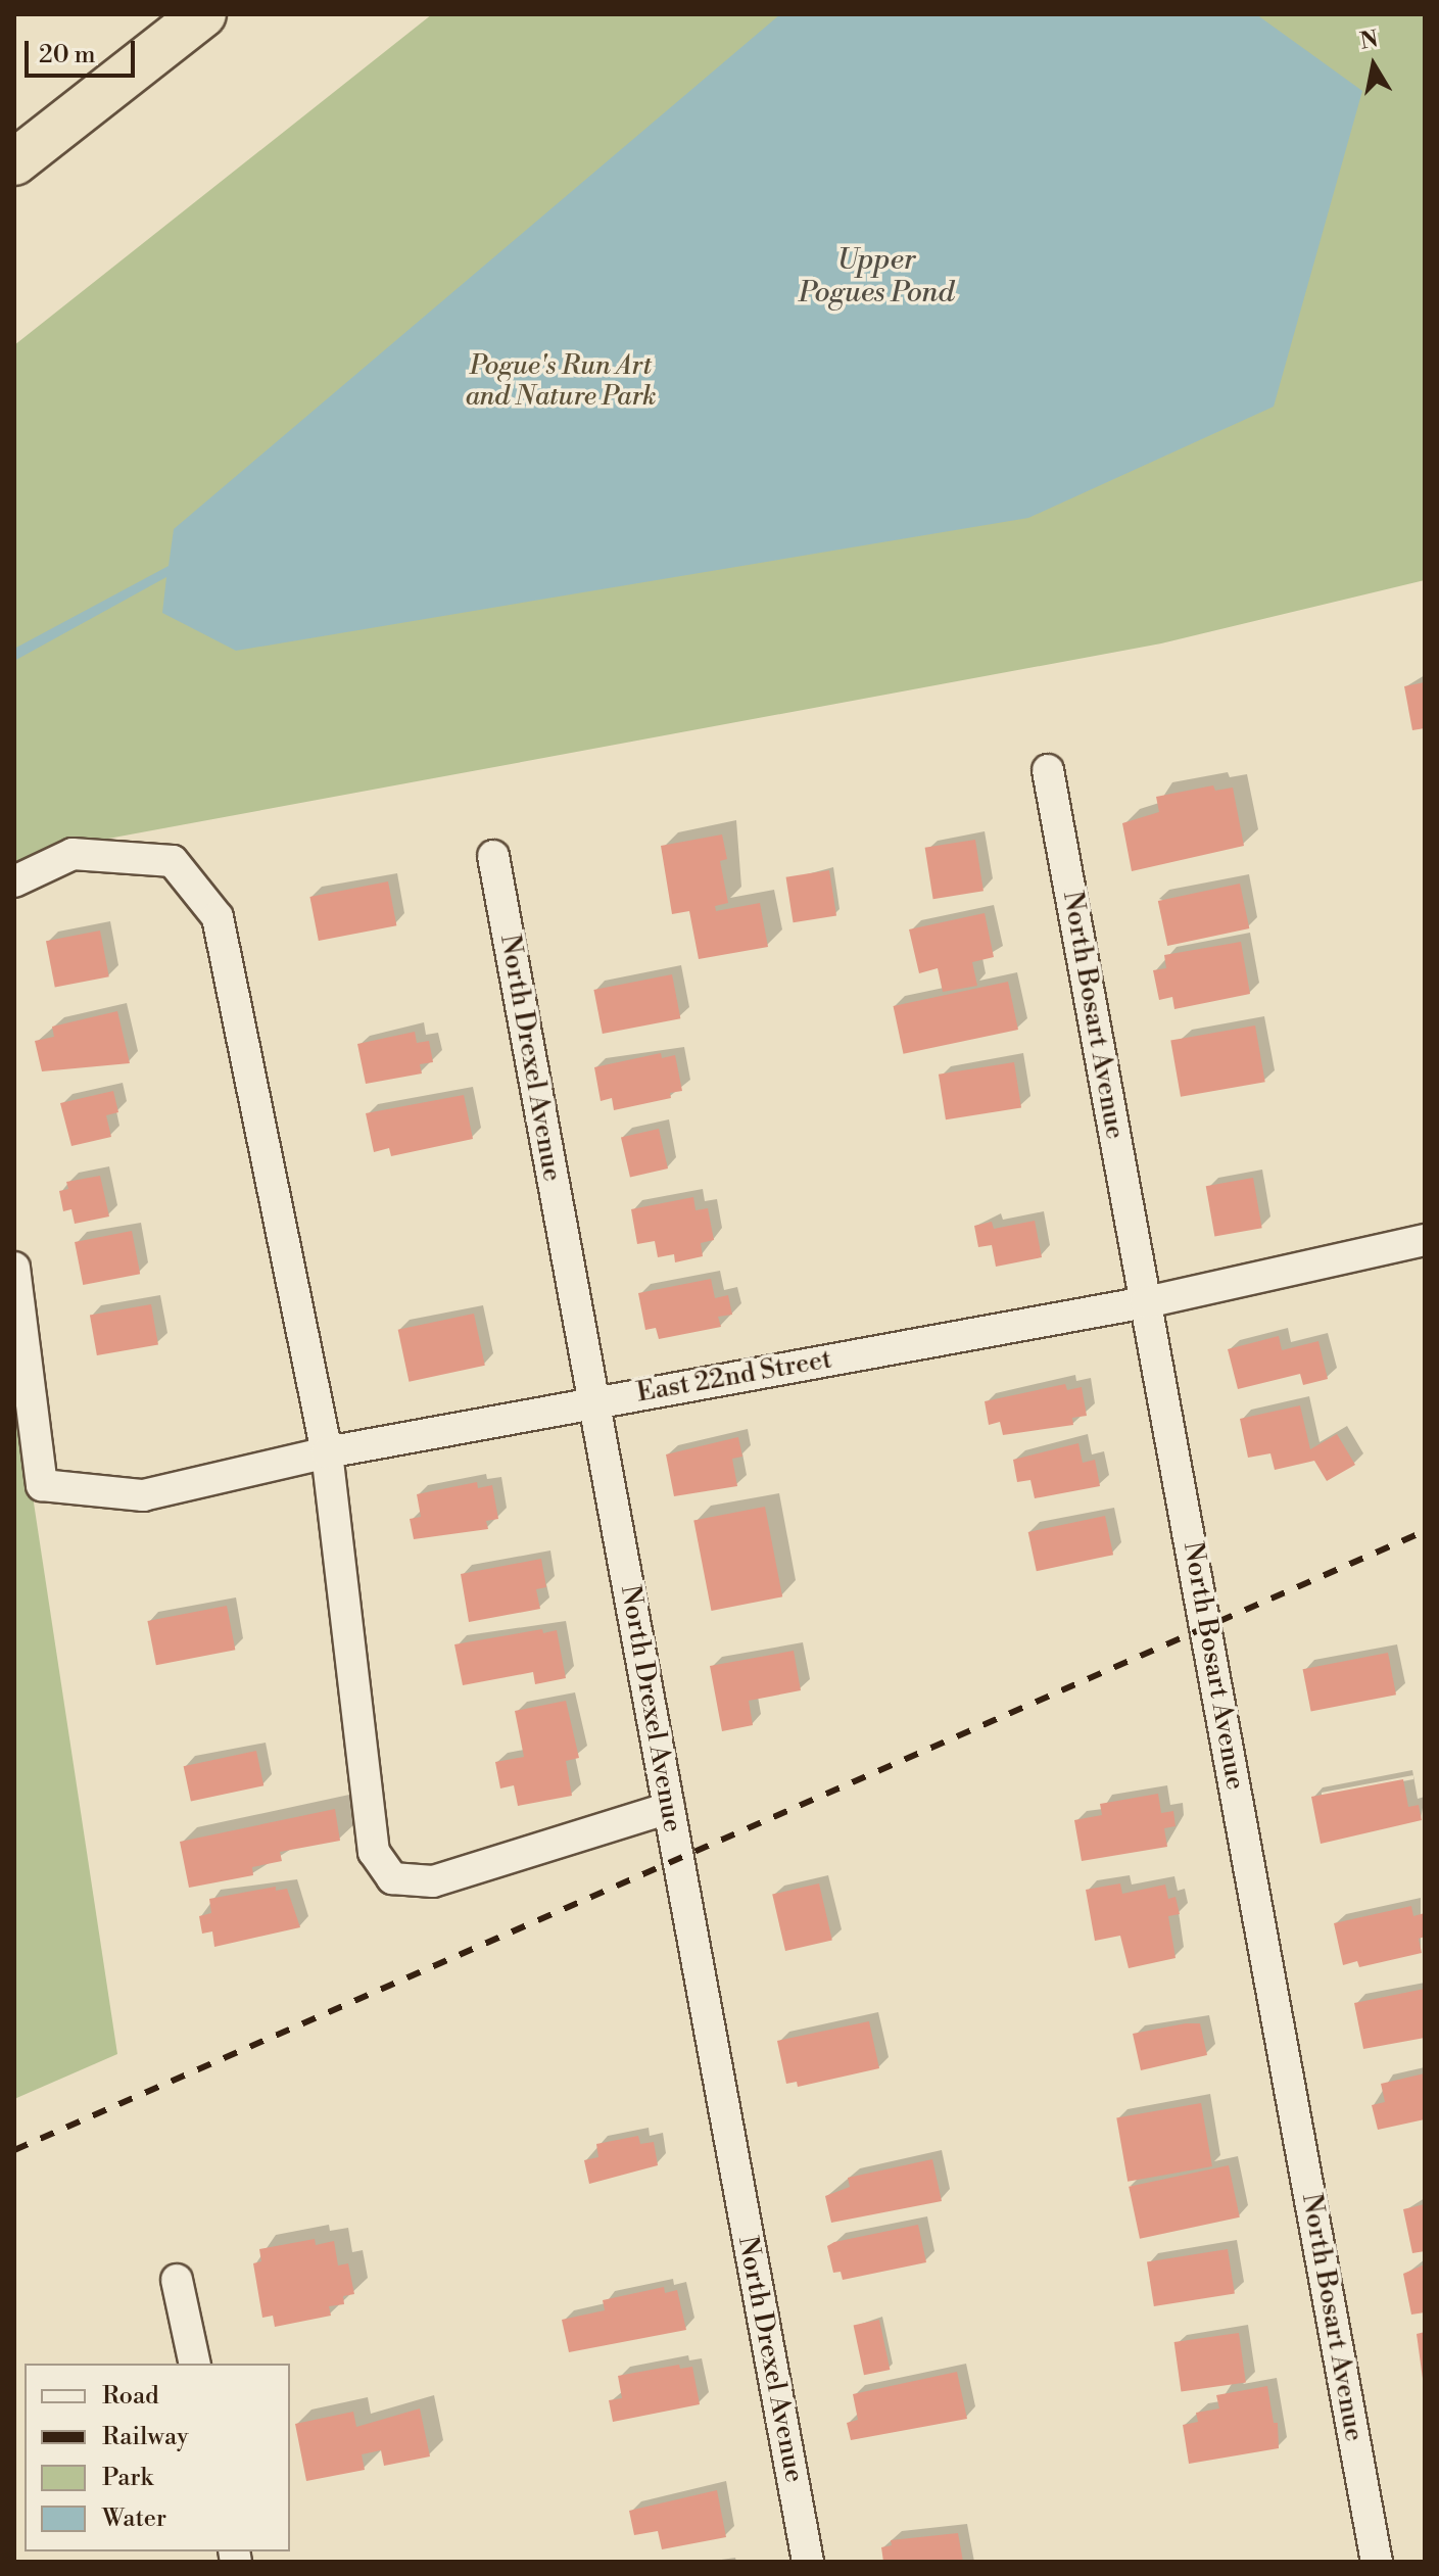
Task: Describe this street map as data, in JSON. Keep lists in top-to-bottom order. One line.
{"streets":{"street":["North Bosart Avenue","North Drexel Avenue","East 22nd Street"]},"crossings":[["North Bosart Avenue","East 22nd Street"],["North Drexel Avenue","East 22nd Street"]],"water":["Upper Pogues Pond"],"parks":["Pogue's Run Art and Nature Park"],"legend":["Road","Railway","Park","Water"],"scale_bar":"20 m","north":"top"}
